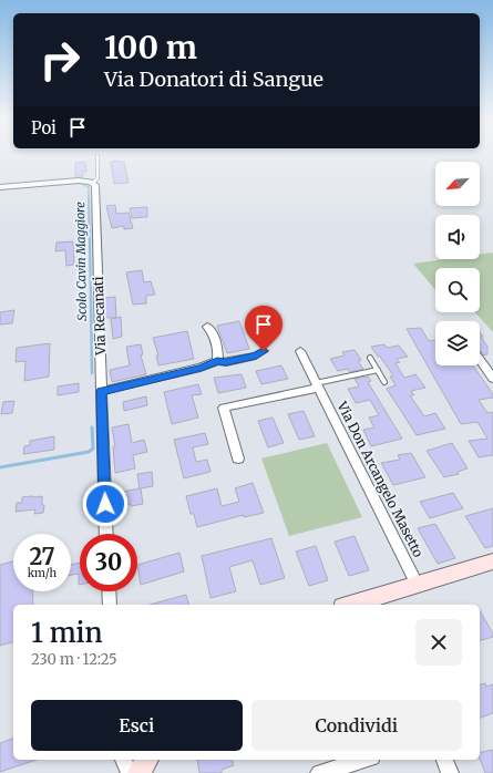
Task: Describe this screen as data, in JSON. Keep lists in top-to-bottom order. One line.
{"streets":{"street":["Via Recanati","Via Don Arcangelo Masetto"]},"water":["Scolo Cavin Maggiore"],"north":"bottom left","page":{"turn":["100 m","Via Donatori di Sangue"],"then":"Poi","speed":"27 km/h","limit":"30","heading":["1 min","230 m · 12:25"],"buttons":["Esci","Condividi"]}}
